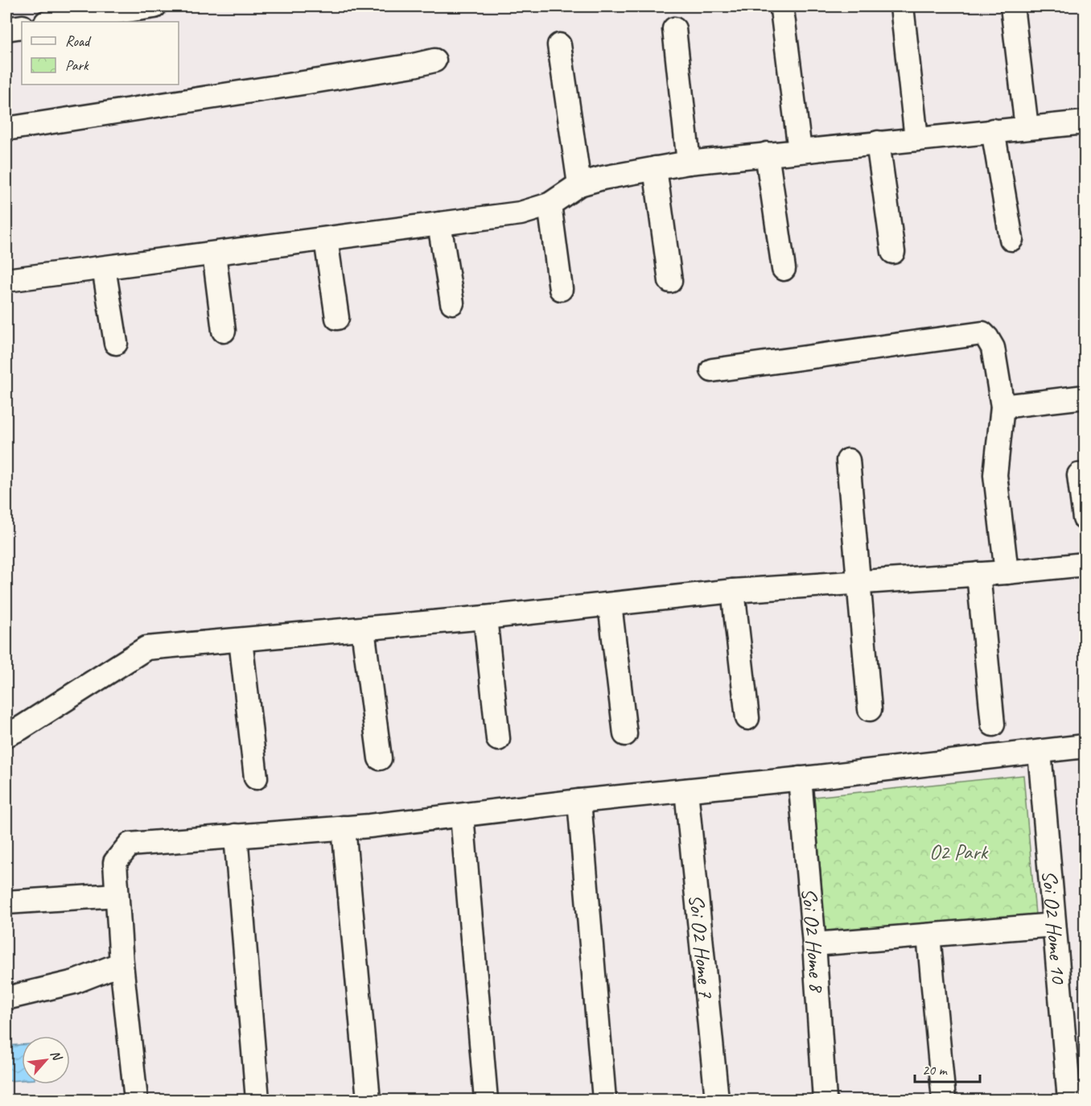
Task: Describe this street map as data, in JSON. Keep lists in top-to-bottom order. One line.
{"streets":{"street":["Soi O2 Home 10","Soi O2 Home 8","Soi O2 Home 7"]},"parks":["O2 Park"],"legend":["Road","Park"],"scale_bar":"20 m","north":"top right"}
